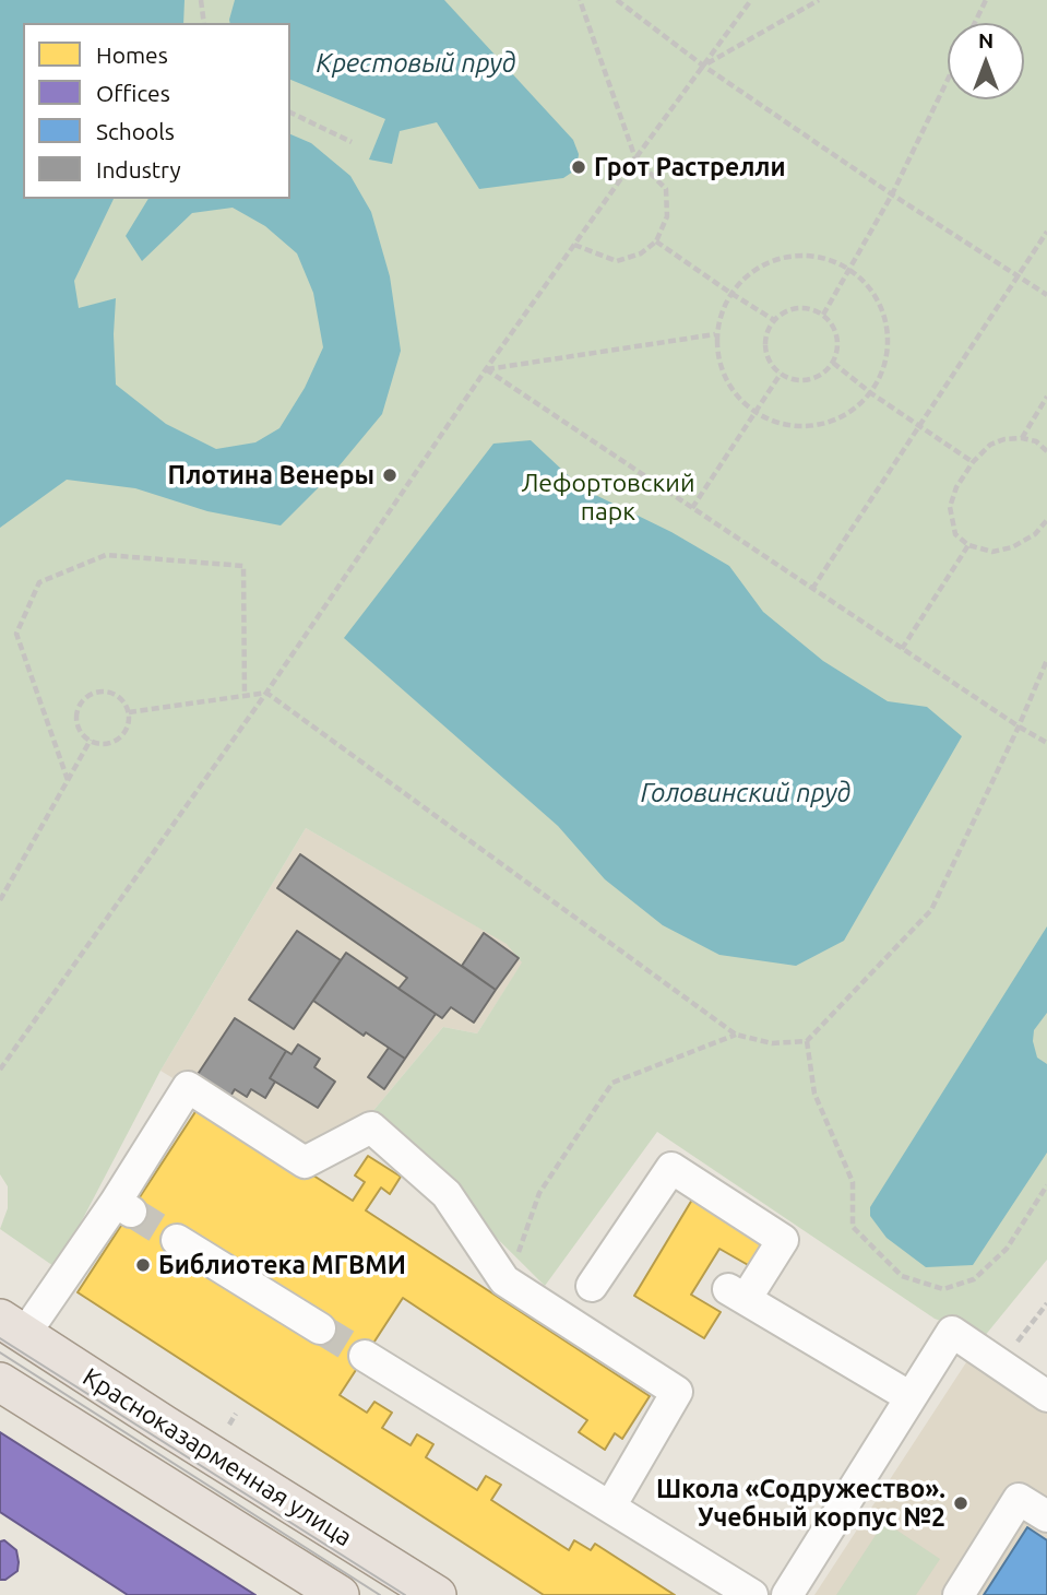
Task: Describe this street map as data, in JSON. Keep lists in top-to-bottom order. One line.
{"streets":{"main road":["Красноказарменная улица"]},"water":["Крестовый пруд","Головинский пруд"],"parks":["Лефортовский парк"],"places":["Грот Растрелли","Плотина Венеры","Библиотека МГВМИ","Школа «Содружество». Учебный корпус №2"],"legend":["Homes","Offices","Schools","Industry"],"north":"top"}
